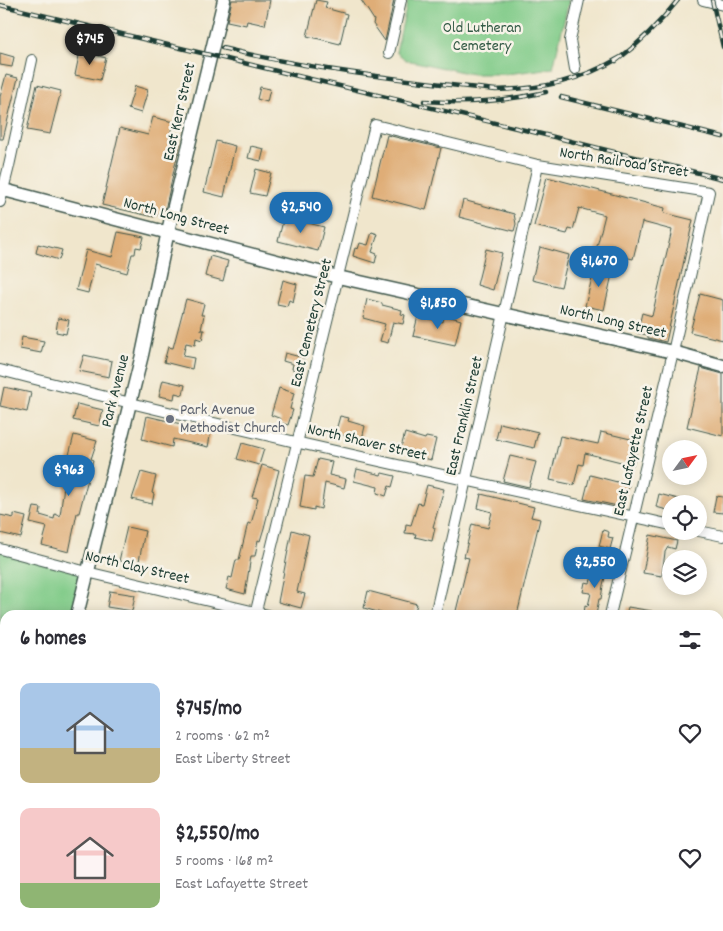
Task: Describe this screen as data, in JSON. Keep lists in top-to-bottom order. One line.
{"streets":{"street":["East Kerr Street","North Railroad Street","North Long Street","East Cemetery Street","Park Avenue","East Franklin Street","North Shaver Street","East Lafayette Street","North Clay Street"]},"crossings":[["East Kerr Street","North Long Street"],["East Kerr Street","Park Avenue"],["North Railroad Street","North Long Street"],["North Railroad Street","East Cemetery Street"],["North Railroad Street","East Franklin Street"],["North Railroad Street","East Lafayette Street"],["North Long Street","East Cemetery Street"],["North Long Street","Park Avenue"],["North Long Street","East Franklin Street"],["North Long Street","East Lafayette Street"],["East Cemetery Street","North Shaver Street"],["Park Avenue","North Shaver Street"],["Park Avenue","North Clay Street"],["East Franklin Street","North Shaver Street"],["North Shaver Street","East Lafayette Street"]],"parks":["Old Lutheran Cemetery"],"places":["Park Avenue Methodist Church"],"north":"top right","page":{"price":["$745","$2,540","$1,670","$1,850","$963","$2,550"],"heading":"6 homes","list":[{"name":"$745/mo","note":"2 rooms · 62 m² · East Liberty Street"},{"name":"$2,550/mo","note":"5 rooms · 168 m² · East Lafayette Street"}]}}
